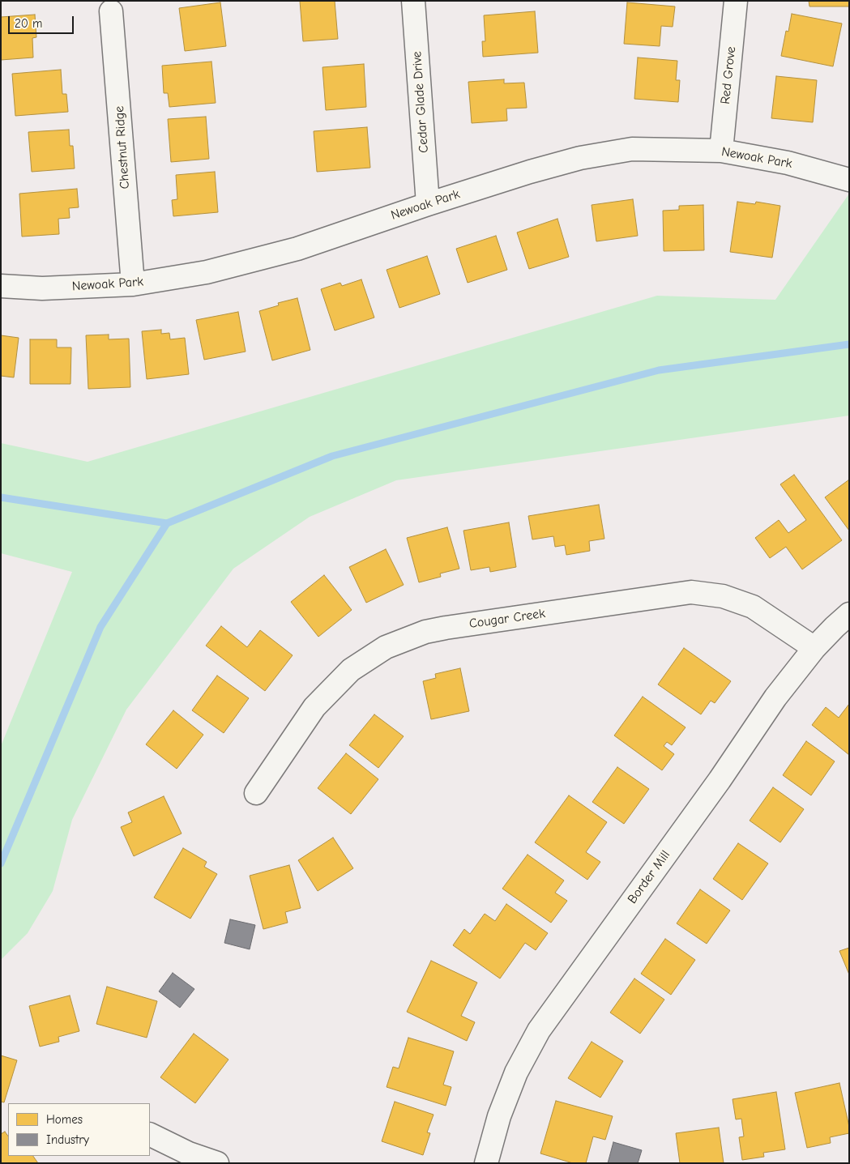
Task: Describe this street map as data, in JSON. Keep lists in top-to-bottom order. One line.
{"streets":{"street":["Red Grove","Cedar Glade Drive","Chestnut Ridge","Newoak Park","Cougar Creek","Border Mill"]},"crossings":[["Red Grove","Newoak Park"],["Cedar Glade Drive","Newoak Park"],["Chestnut Ridge","Newoak Park"],["Cougar Creek","Border Mill"]],"legend":["Homes","Industry"],"scale_bar":"20 m"}
